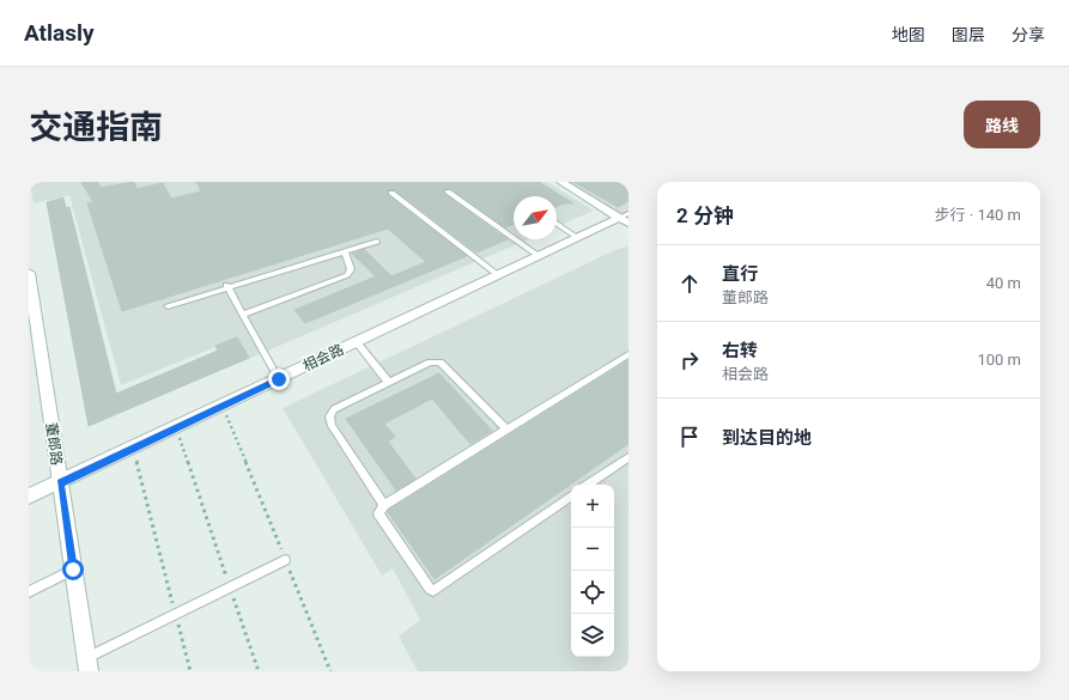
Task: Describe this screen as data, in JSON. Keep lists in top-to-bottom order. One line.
{"streets":{"street":["相会路","董郎路"]},"crossings":[["相会路","董郎路"]],"north":"top right","page":{"header":"Atlasly","nav":["地图","图层","分享"],"title":"交通指南","buttons":"路线","heading":["2 分钟","步行 · 140 m"],"list":[["直行","董郎路","40 m"],["右转","相会路","100 m"],"到达目的地"],"map_buttons":["+","−"]}}
